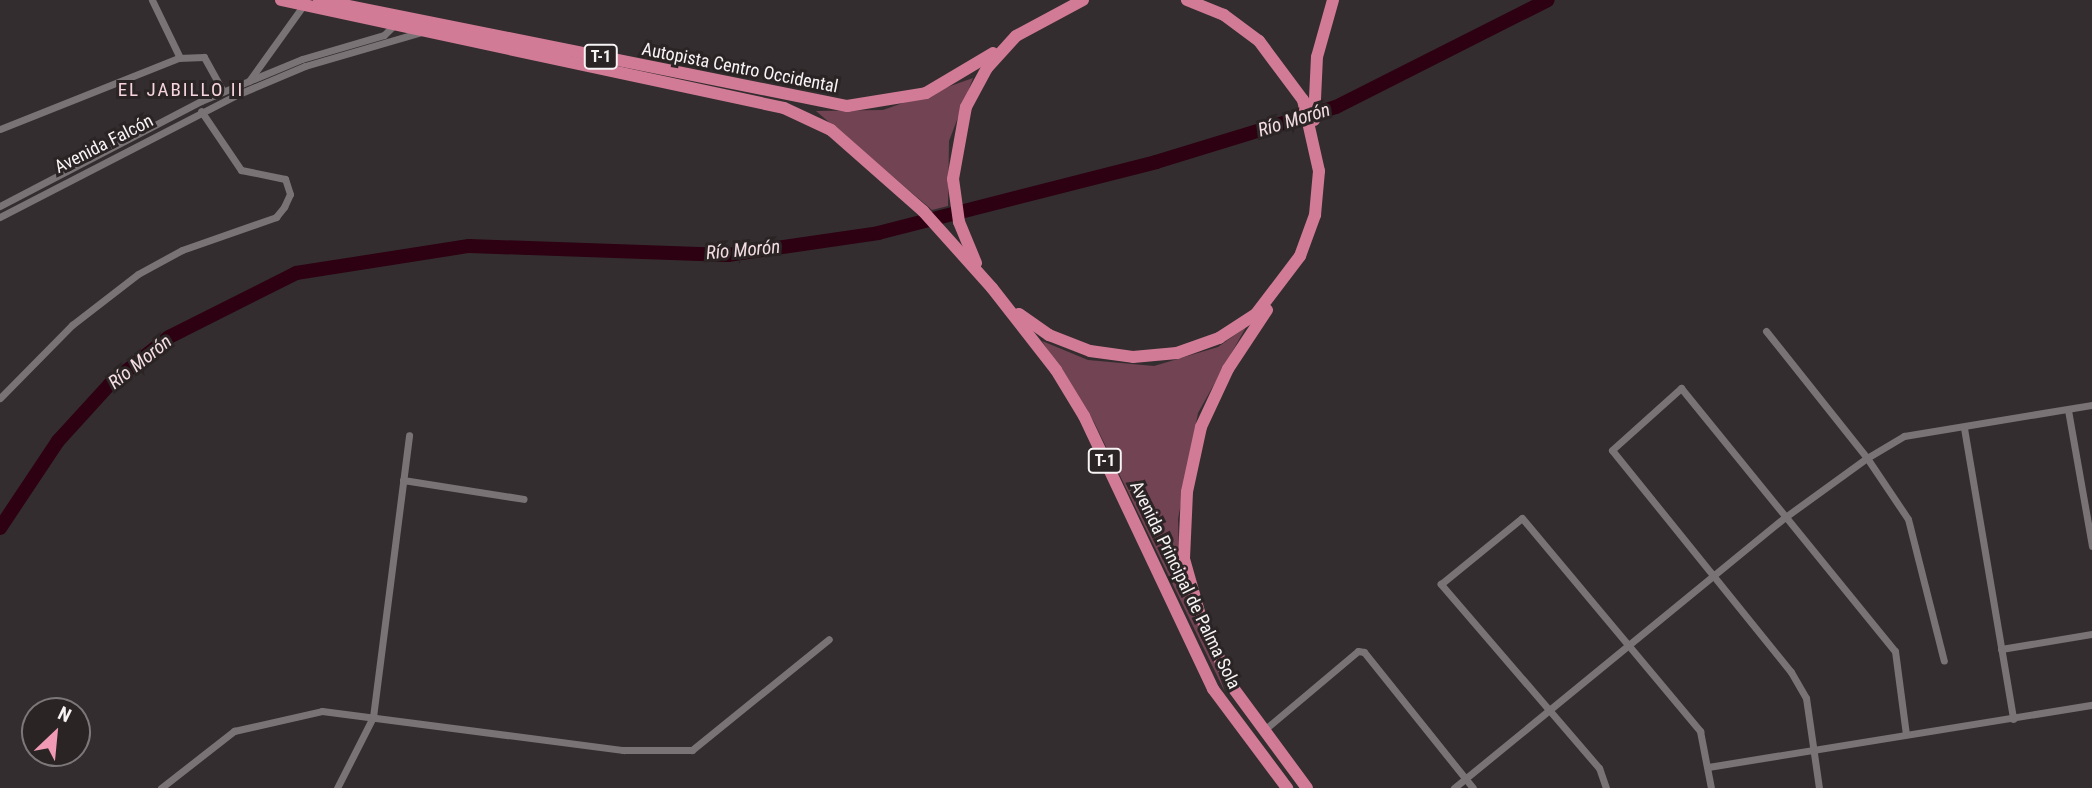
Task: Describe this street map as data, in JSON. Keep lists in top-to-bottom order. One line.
{"streets":{"highway":["T-1","Autopista Centro Occidental","Avenida Principal de Palma Sola"],"street":["Avenida Falcón"]},"crossings":[["T-1","Autopista Centro Occidental"],["T-1","Avenida Principal de Palma Sola"],["Autopista Centro Occidental","Avenida Falcón"],["Autopista Centro Occidental","Avenida Principal de Palma Sola"]],"districts":["EL JABILLO II"],"water":["Río Morón"],"north":"top right"}
